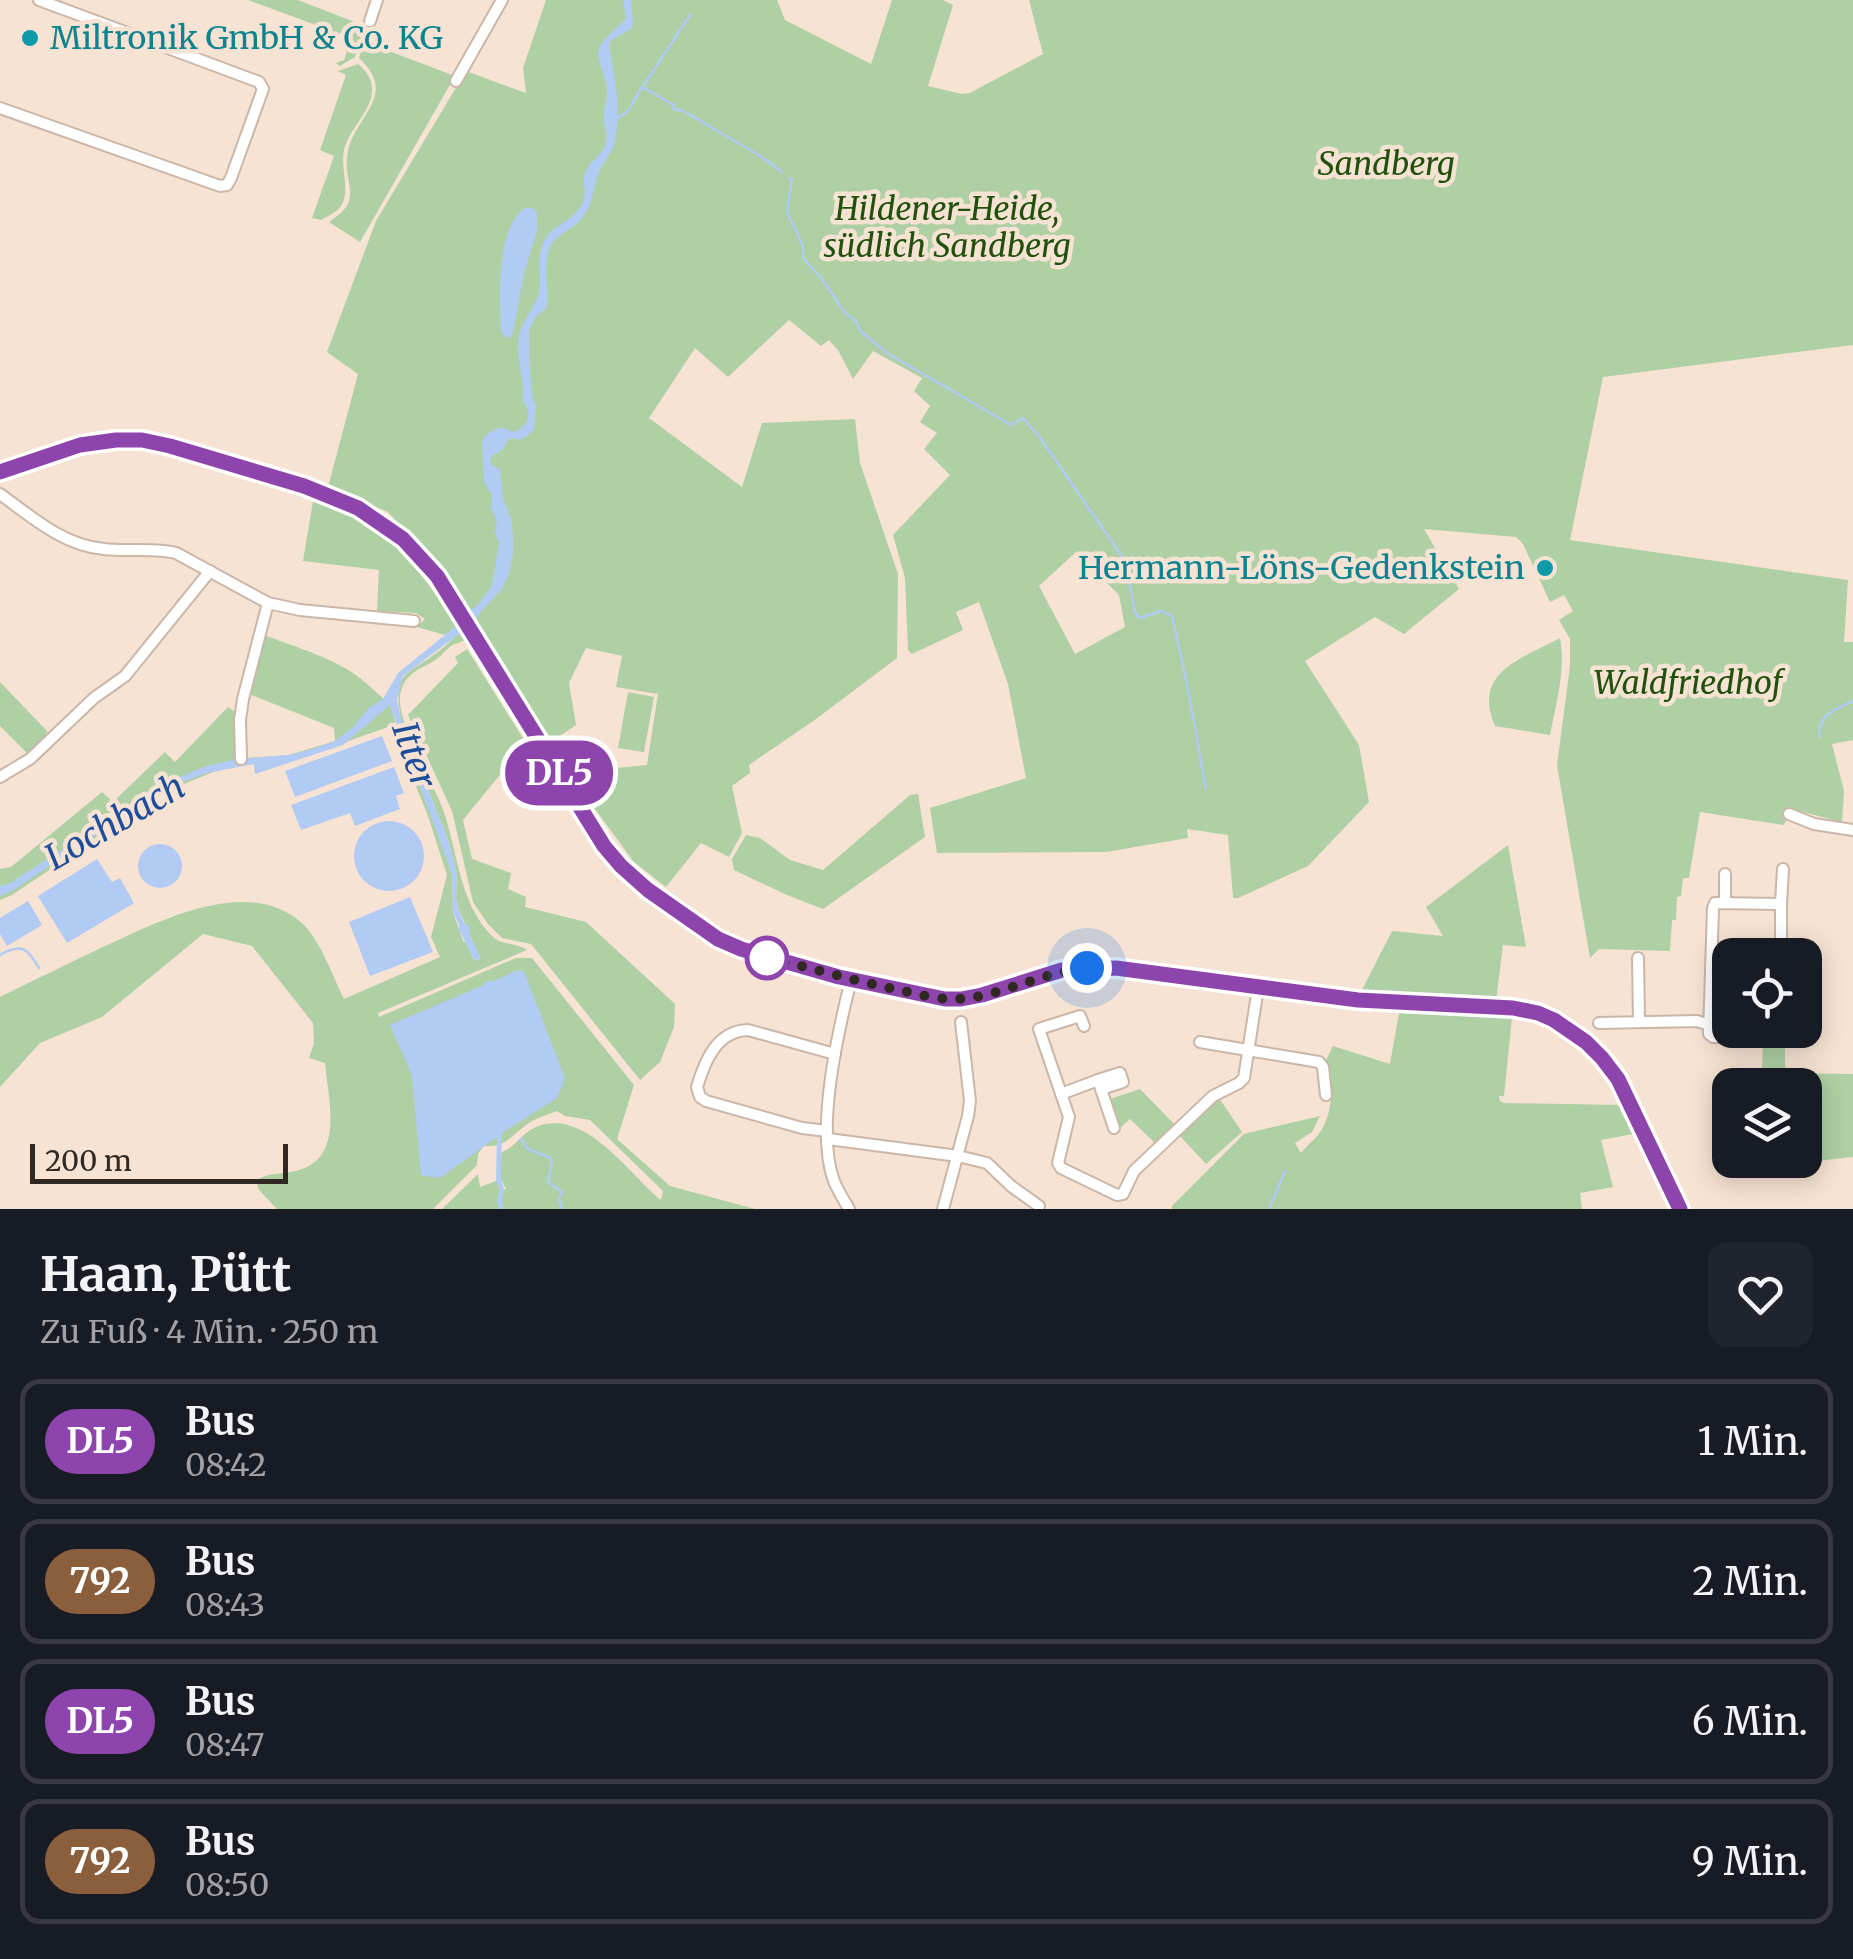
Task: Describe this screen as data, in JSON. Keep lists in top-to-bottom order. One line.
{"water":["Itter","Lochbach"],"parks":["Sandberg","Hildener-Heide, südlich Sandberg","Waldfriedhof"],"places":["Miltronik GmbH & Co. KG","Hermann-Löns-Gedenkstein"],"lines":["bus line DL5"],"scale_bar":"200 m","page":{"on_map":"DL5","scale":"200 m","heading":["Haan, Pütt","Zu Fuß · 4 Min. · 250 m"],"list":[{"mark":"DL5","name":"Bus","note":"08:42","value":"1 Min."},{"mark":"792","name":"Bus","note":"08:43","value":"2 Min."},{"mark":"DL5","name":"Bus","note":"08:47","value":"6 Min."},{"mark":"792","name":"Bus","note":"08:50","value":"9 Min."}]}}
